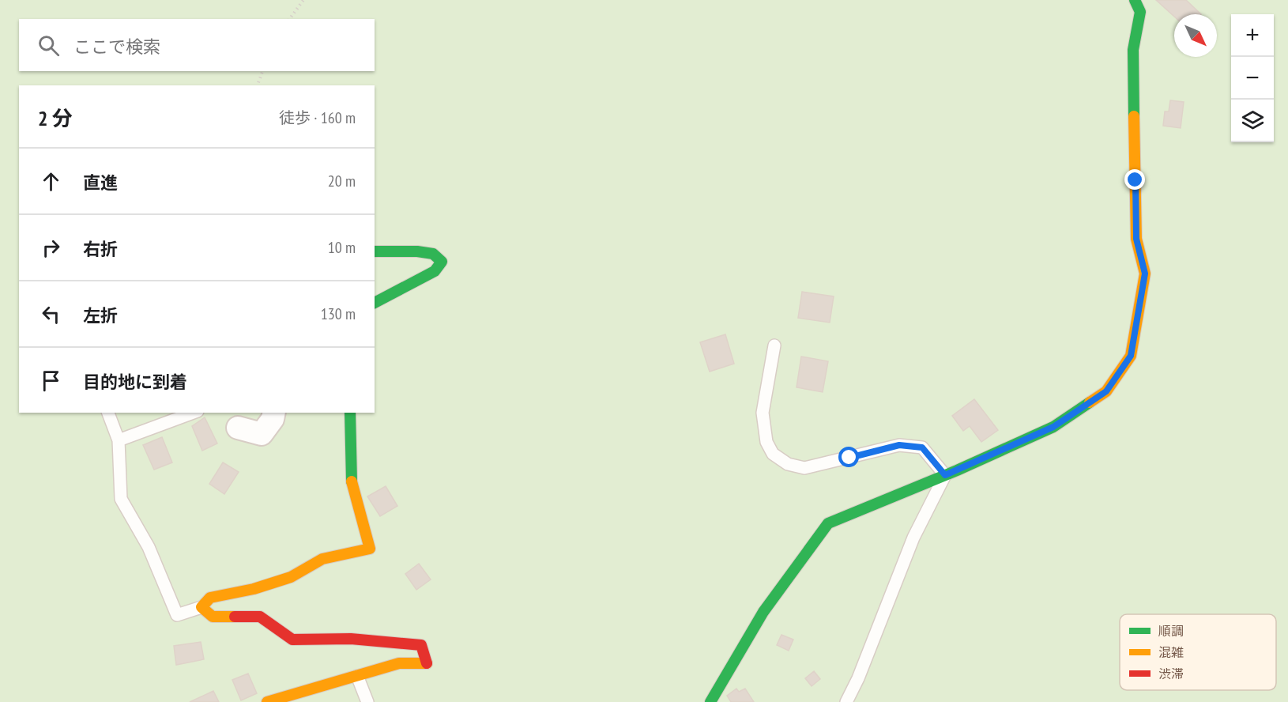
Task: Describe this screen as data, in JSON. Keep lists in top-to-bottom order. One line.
{"legend":["順調","混雑","渋滞"],"north":"bottom right","page":{"map_buttons":["+","−"],"search":"ここで検索","heading":["2 分","徒歩 · 160 m"],"list":[["直進","20 m"],["右折","10 m"],["左折","130 m"],"目的地に到着"]}}
